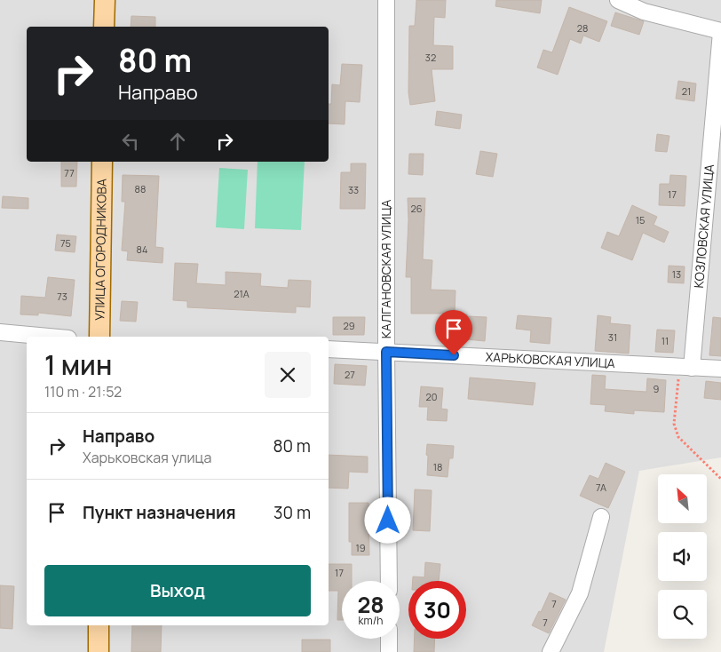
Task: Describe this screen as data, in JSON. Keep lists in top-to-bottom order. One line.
{"streets":{"main road":["УЛИЦА ОГОРОДНИКОВА"],"street":["КОЗЛОВСКАЯ УЛИЦА","КАЛГАНОВСКАЯ УЛИЦА","ХАРЬКОВСКАЯ УЛИЦА"]},"crossings":[["КОЗЛОВСКАЯ УЛИЦА","ХАРЬКОВСКАЯ УЛИЦА"],["КАЛГАНОВСКАЯ УЛИЦА","ХАРЬКОВСКАЯ УЛИЦА"]],"house_numbers":["28","32","21","77","88","33","17","26","15","75","84","13","21А","73","29","31","11","27","9","20","18","7А","19","17","7","7"],"north":"top left","page":{"turn":["80 m","Направо"],"heading":["1 мин","110 m · 21:52"],"list":[{"name":"Направо","note":"Харьковская улица","value":"80 m"},{"name":"Пункт назначения","value":"30 m"}],"buttons":"Выход","speed":"28 km/h","limit":"30"}}
